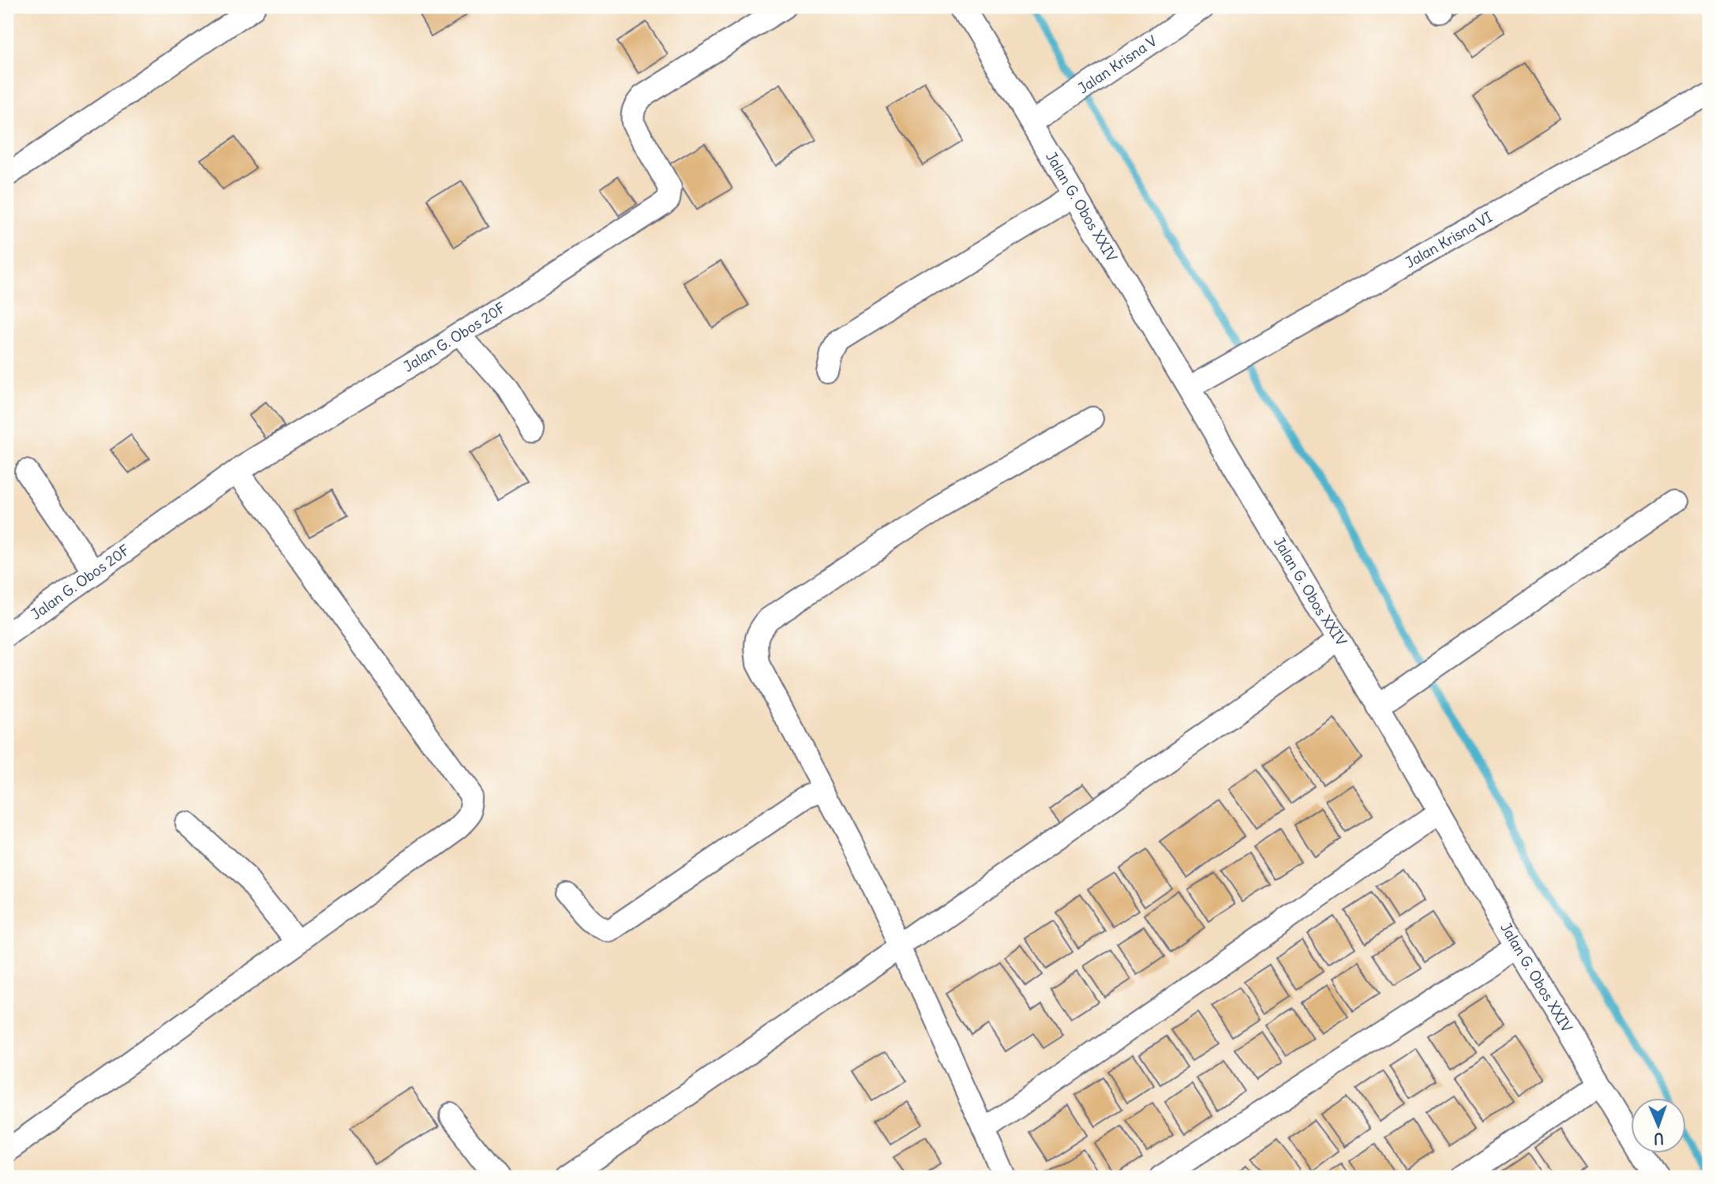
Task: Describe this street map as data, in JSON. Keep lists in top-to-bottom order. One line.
{"streets":{"street":["Jalan Krisna V","Jalan G. Obos XXIV","Jalan Krisna VI","Jalan G. Obos 20F"]},"crossings":[["Jalan Krisna V","Jalan G. Obos XXIV"],["Jalan G. Obos XXIV","Jalan Krisna VI"]],"north":"bottom"}
